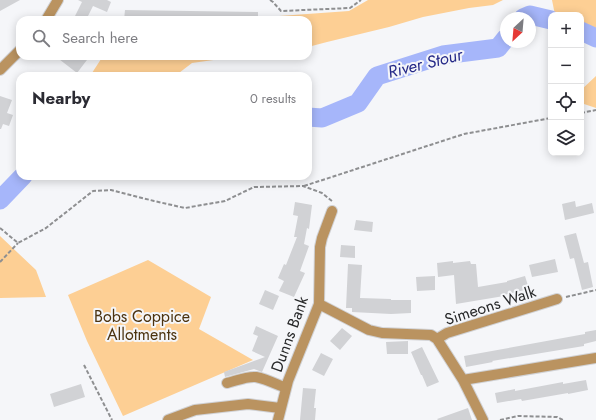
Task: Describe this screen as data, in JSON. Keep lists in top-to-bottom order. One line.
{"streets":{"street":["Simeons Walk","Dunns Bank"]},"crossings":[["Simeons Walk","Dunns Bank"]],"water":["River Stour"],"parks":["Bobs Coppice Allotments"],"north":"bottom left","page":{"map_buttons":["+","−"],"search":"Search here","heading":["Nearby","0 results"]}}
